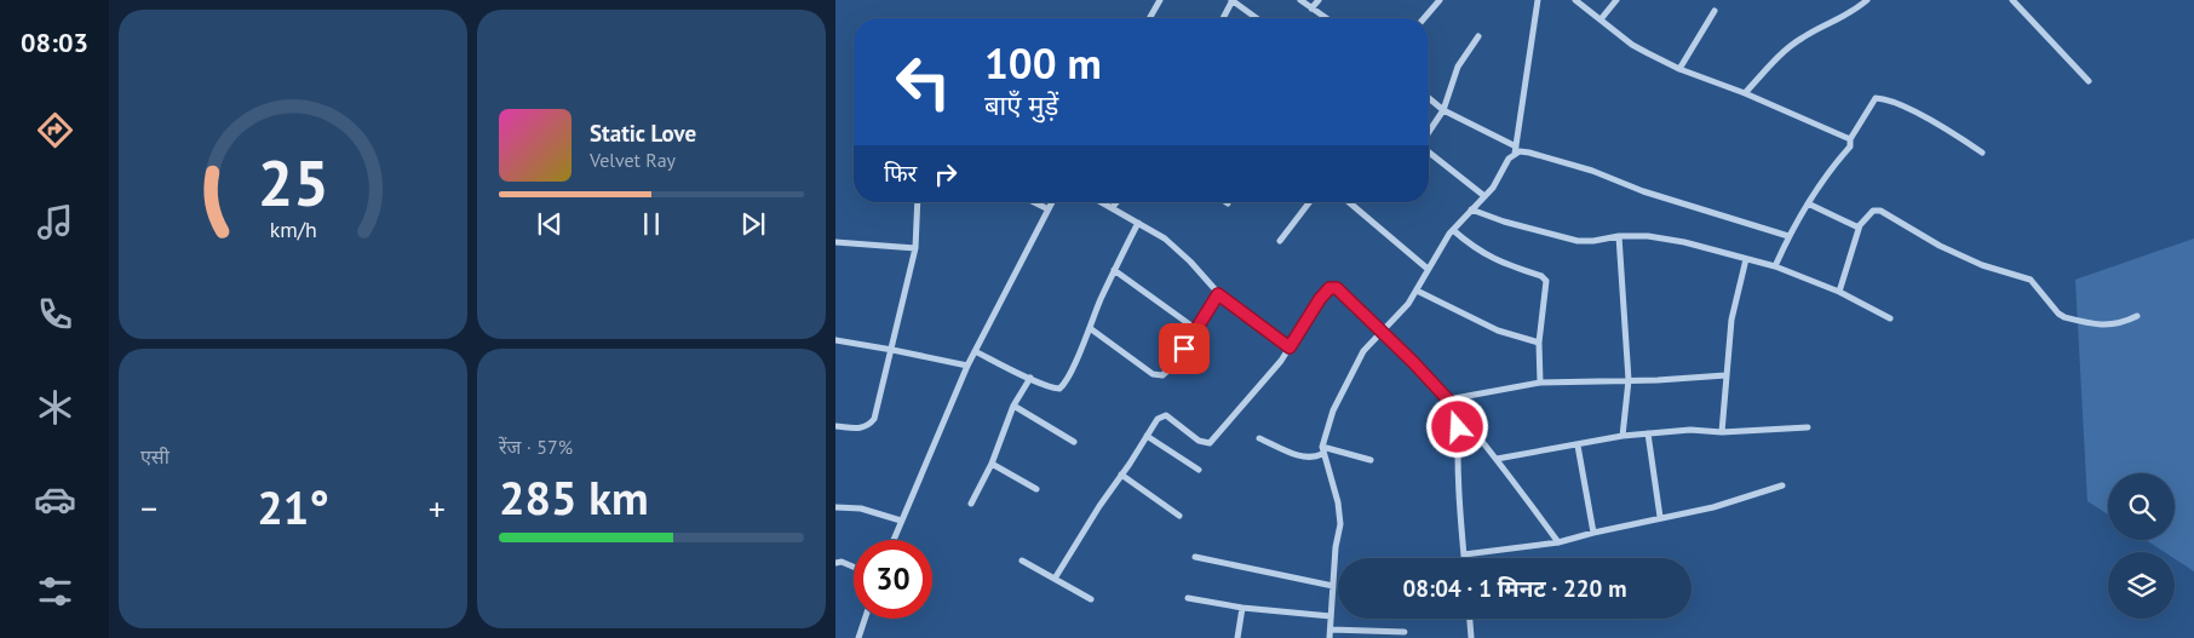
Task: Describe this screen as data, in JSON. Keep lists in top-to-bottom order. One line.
{"page":{"tabs":"08:03","turn":["100 m","बाएँ मुड़ें"],"song":["Static Love","Velvet Ray"],"then":"फिर","tile":["एसी",["रेंज · 57%","285 km"]],"heat":["−","21°","+"],"limit":"30","trip":"08:04 · 1 मिनट · 220 m","gauge":["25","km/h"]}}
